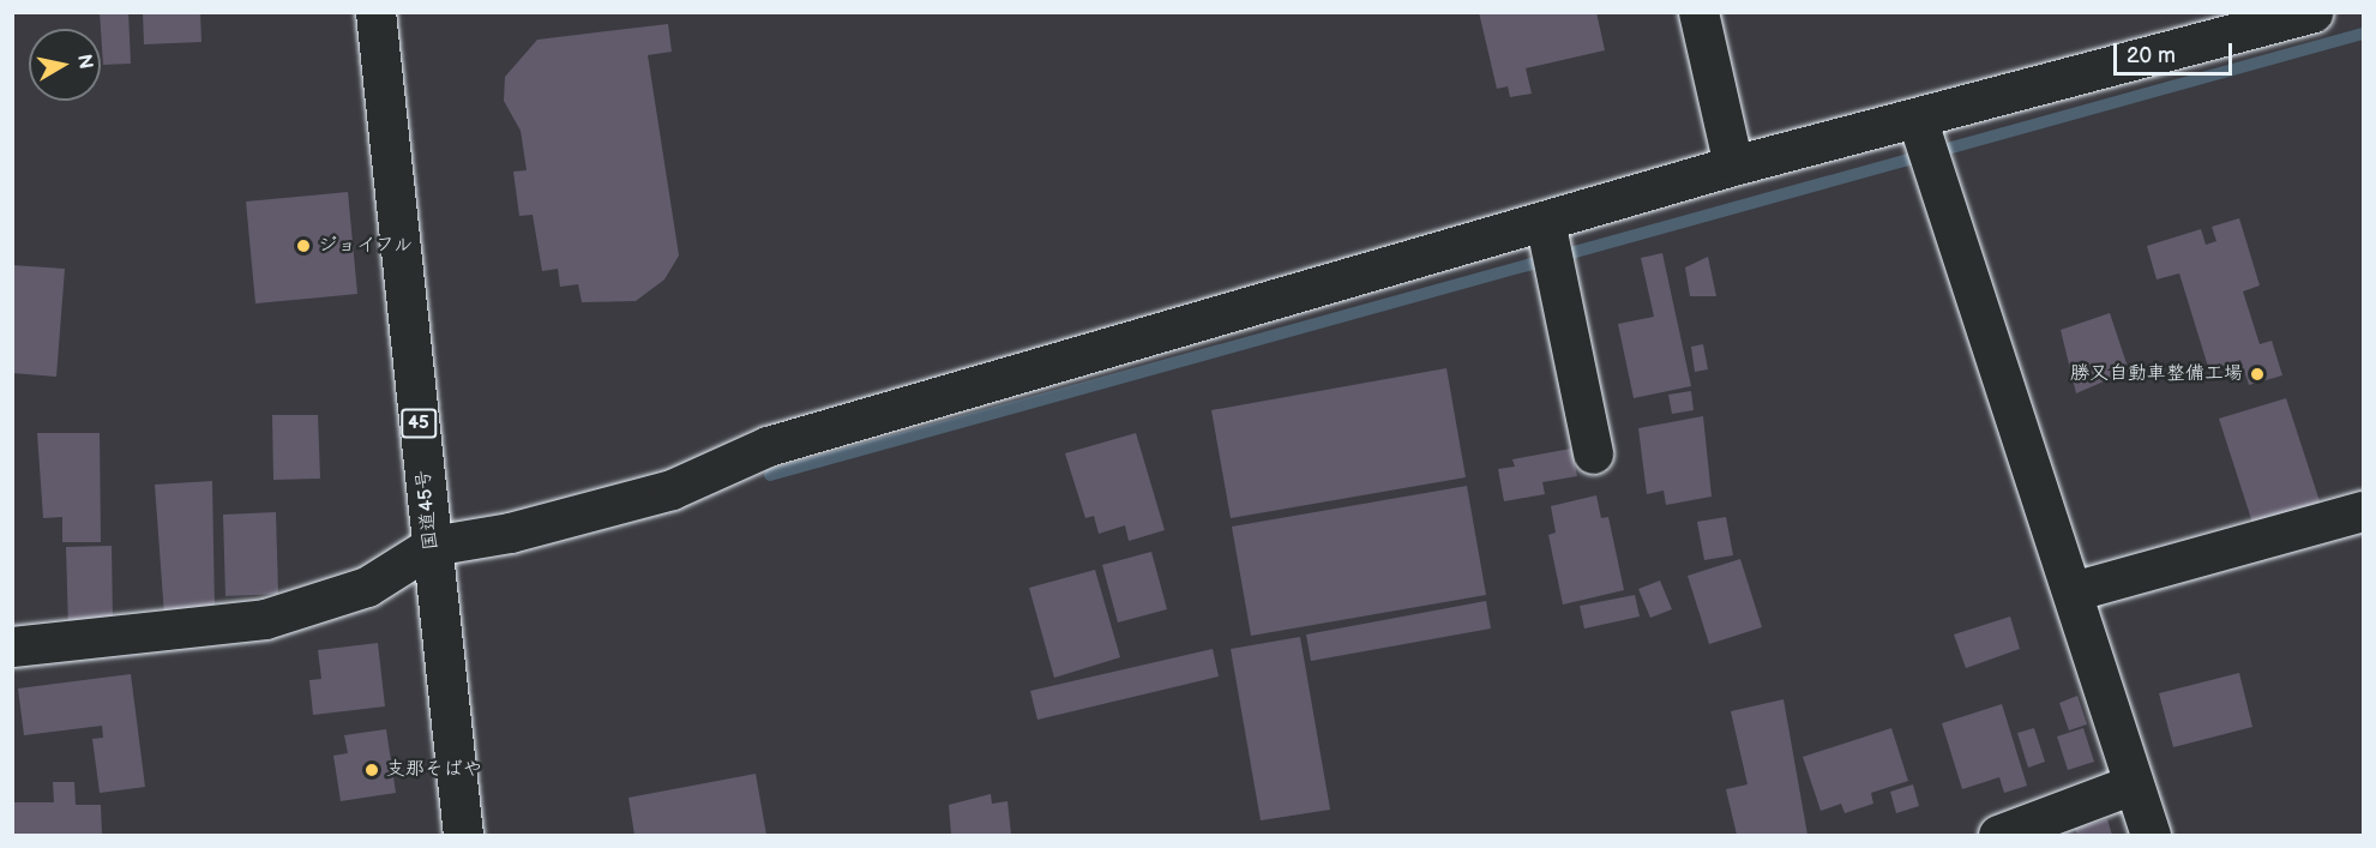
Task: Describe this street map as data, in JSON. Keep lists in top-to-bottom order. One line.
{"streets":{"main road":["45","国道45号"]},"places":["ジョイフル","勝又自動車整備工場","支那そばや"],"scale_bar":"20 m","north":"right"}
